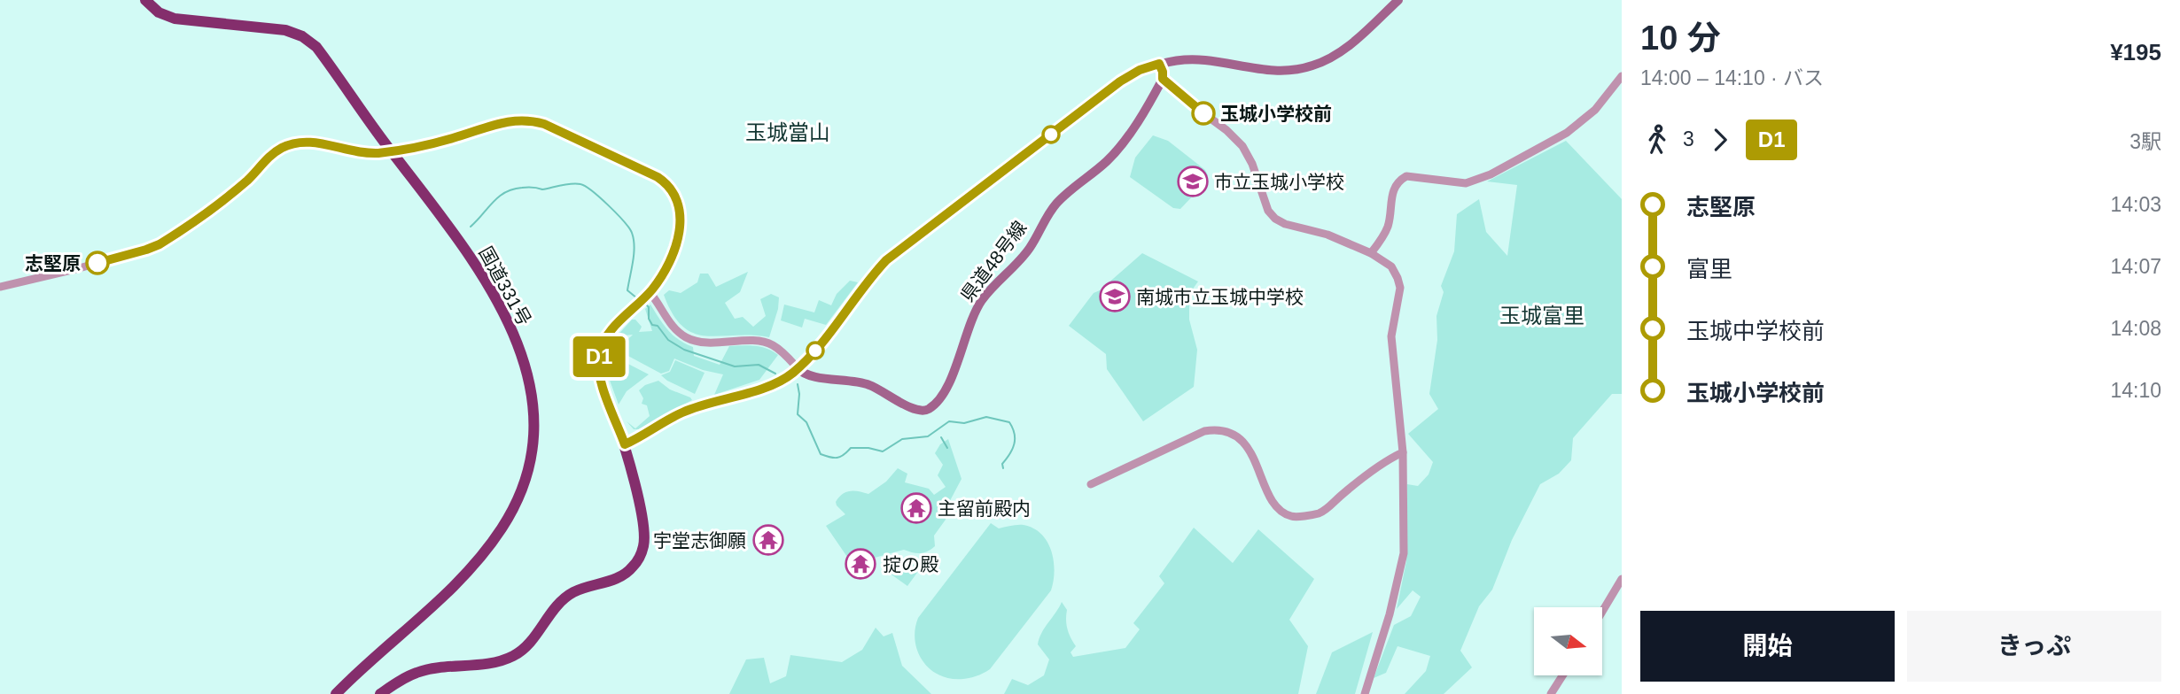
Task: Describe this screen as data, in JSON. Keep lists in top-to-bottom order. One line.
{"streets":{"highway":["国道331号"],"main road":["県道48号線"]},"districts":["玉城當山","玉城富里"],"places":{"other":["玉城小学校前","志堅原"],"school or university":["市立玉城小学校","南城市立玉城中学校"],"temple":["主留前殿内","宇堂志御願","掟の殿"]},"lines":["bus line D1"],"north":"right","page":{"on_map":"D1","heading":["10 分","14:00 – 14:10 · バス","¥195"],"legs":["3","D1","3駅"],"list":[{"name":"志堅原","value":"14:03"},{"name":"富里","value":"14:07"},{"name":"玉城中学校前","value":"14:08"},{"name":"玉城小学校前","value":"14:10"}],"buttons":["開始","きっぷ"]}}
